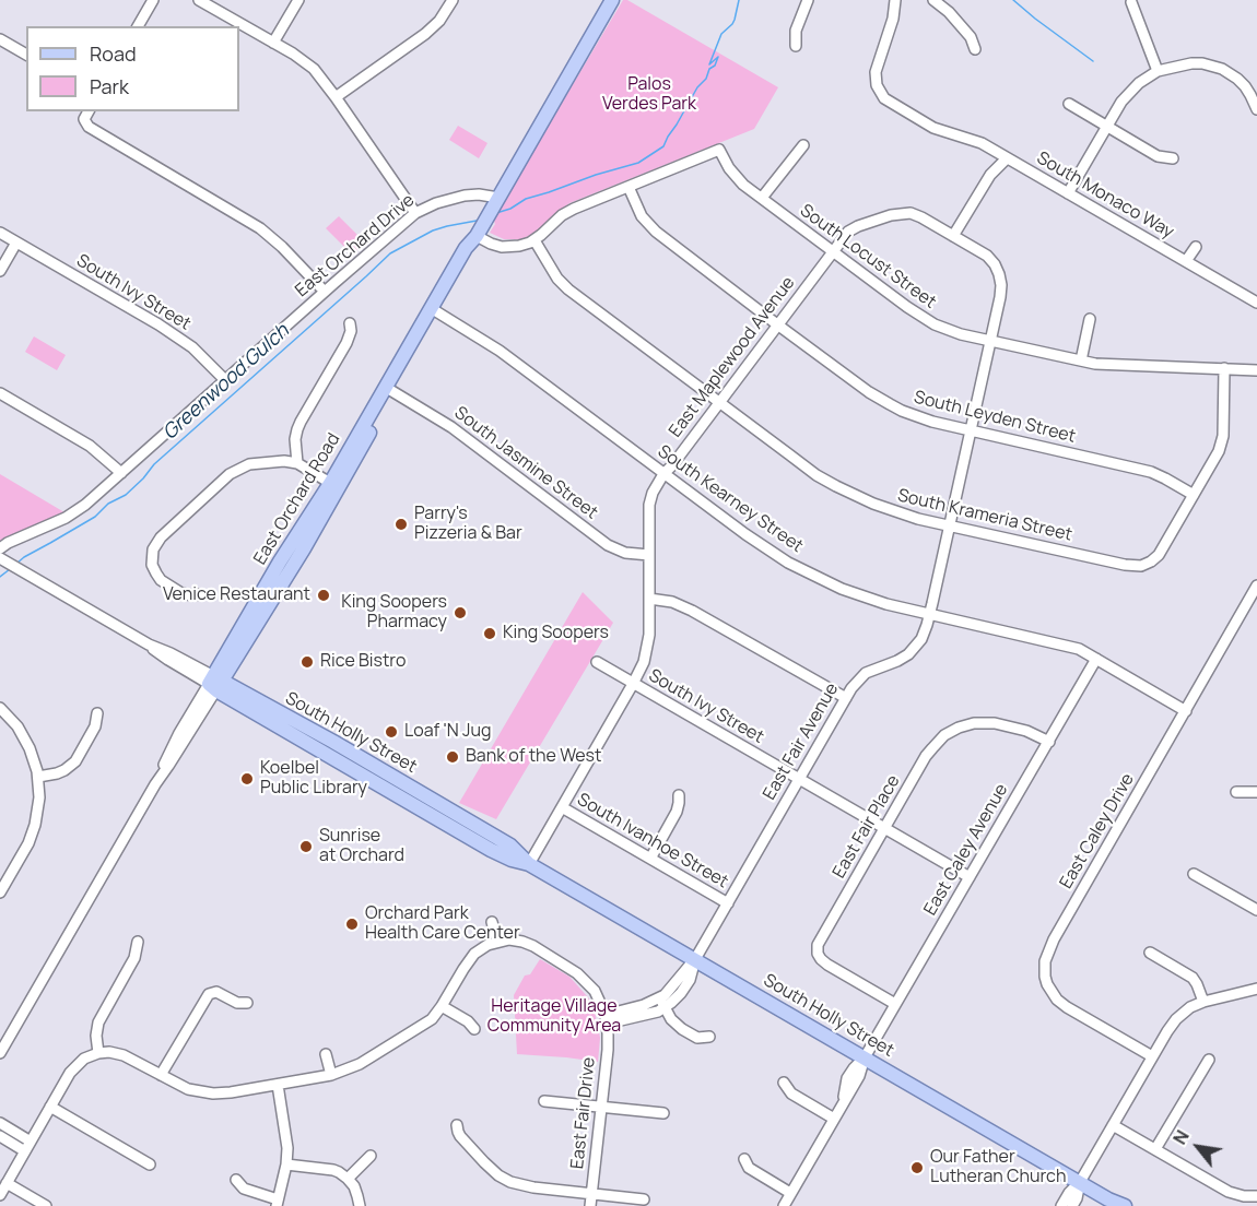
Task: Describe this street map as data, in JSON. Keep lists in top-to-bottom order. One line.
{"streets":{"main road":["East Orchard Road","South Holly Street"],"street":["South Monaco Way","East Orchard Drive","South Locust Street","South Ivy Street","East Maplewood Avenue","South Leyden Street","South Jasmine Street","South Kearney Street","South Krameria Street","East Fair Avenue","East Fair Place","East Caley Drive","South Ivanhoe Street","East Caley Avenue","East Fair Drive"]},"crossings":[["South Monaco Way","East Maplewood Avenue"],["South Monaco Way","East Fair Avenue"],["East Orchard Drive","South Ivy Street"],["East Orchard Drive","East Orchard Road"],["South Locust Street","East Maplewood Avenue"],["South Locust Street","South Leyden Street"],["South Locust Street","South Krameria Street"],["South Locust Street","East Fair Avenue"],["South Ivy Street","East Maplewood Avenue"],["South Ivy Street","East Fair Avenue"],["South Ivy Street","East Fair Place"],["South Ivy Street","East Caley Avenue"],["East Maplewood Avenue","South Leyden Street"],["East Maplewood Avenue","South Jasmine Street"],["East Maplewood Avenue","South Kearney Street"],["East Maplewood Avenue","South Krameria Street"],["East Maplewood Avenue","South Holly Street"],["East Maplewood Avenue","East Fair Avenue"],["East Maplewood Avenue","South Ivanhoe Street"],["South Leyden Street","South Krameria Street"],["South Leyden Street","East Fair Avenue"],["South Jasmine Street","East Orchard Road"],["East Orchard Road","South Kearney Street"],["East Orchard Road","South Holly Street"],["South Kearney Street","East Fair Avenue"],["South Kearney Street","East Caley Drive"],["South Kearney Street","East Caley Avenue"],["South Krameria Street","East Fair Avenue"],["South Holly Street","East Fair Avenue"],["South Holly Street","East Caley Avenue"],["East Fair Avenue","South Ivanhoe Street"],["East Fair Avenue","East Fair Drive"],["East Fair Place","East Caley Avenue"]],"water":["Greenwood Gulch"],"parks":["Palos Verdes Park","Heritage Village Community Area"],"places":["Parry's Pizzeria & Bar","Venice Restaurant","King Soopers Pharmacy","King Soopers","Rice Bistro","Loaf 'N Jug","Bank of the West","Koelbel Public Library","Sunrise at Orchard","Orchard Park Health Care Center","Our Father Lutheran Church"],"legend":["Road","Park"],"north":"top left"}
